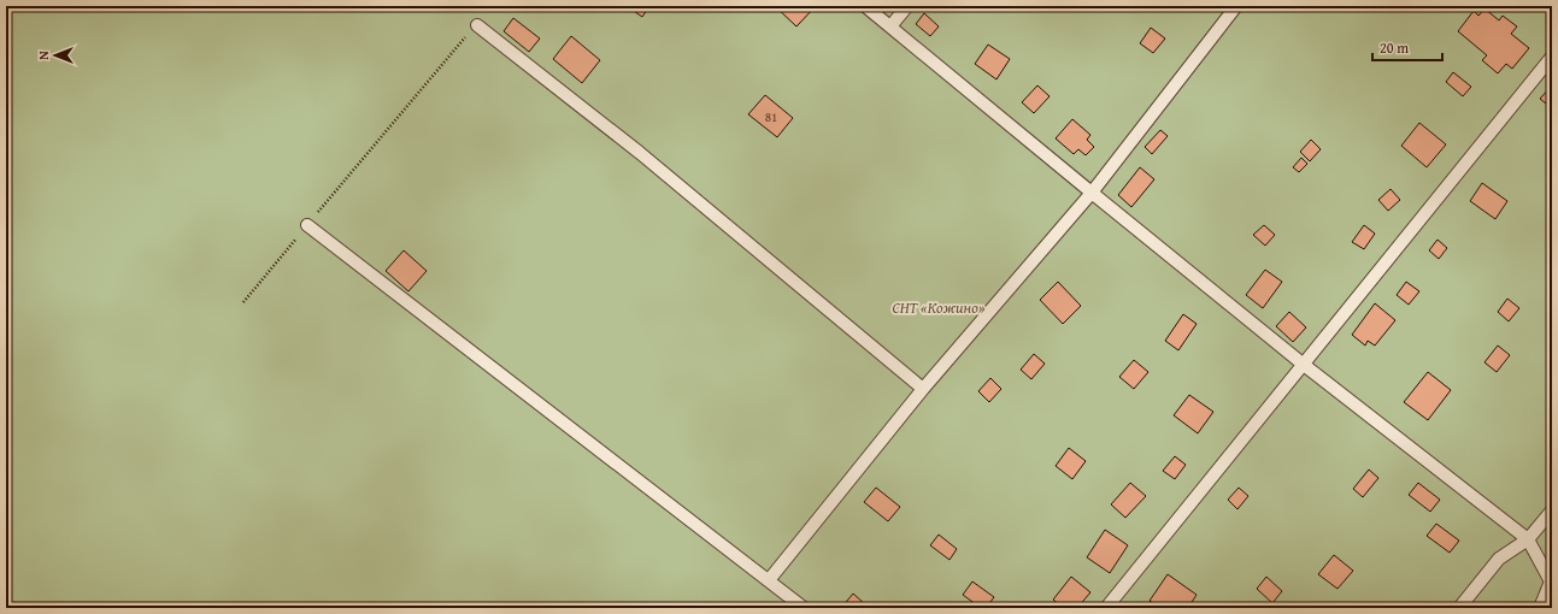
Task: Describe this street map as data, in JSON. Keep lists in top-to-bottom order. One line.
{"parks":["СНТ «Кожино»"],"house_numbers":["81"],"scale_bar":"20 m","north":"left"}
